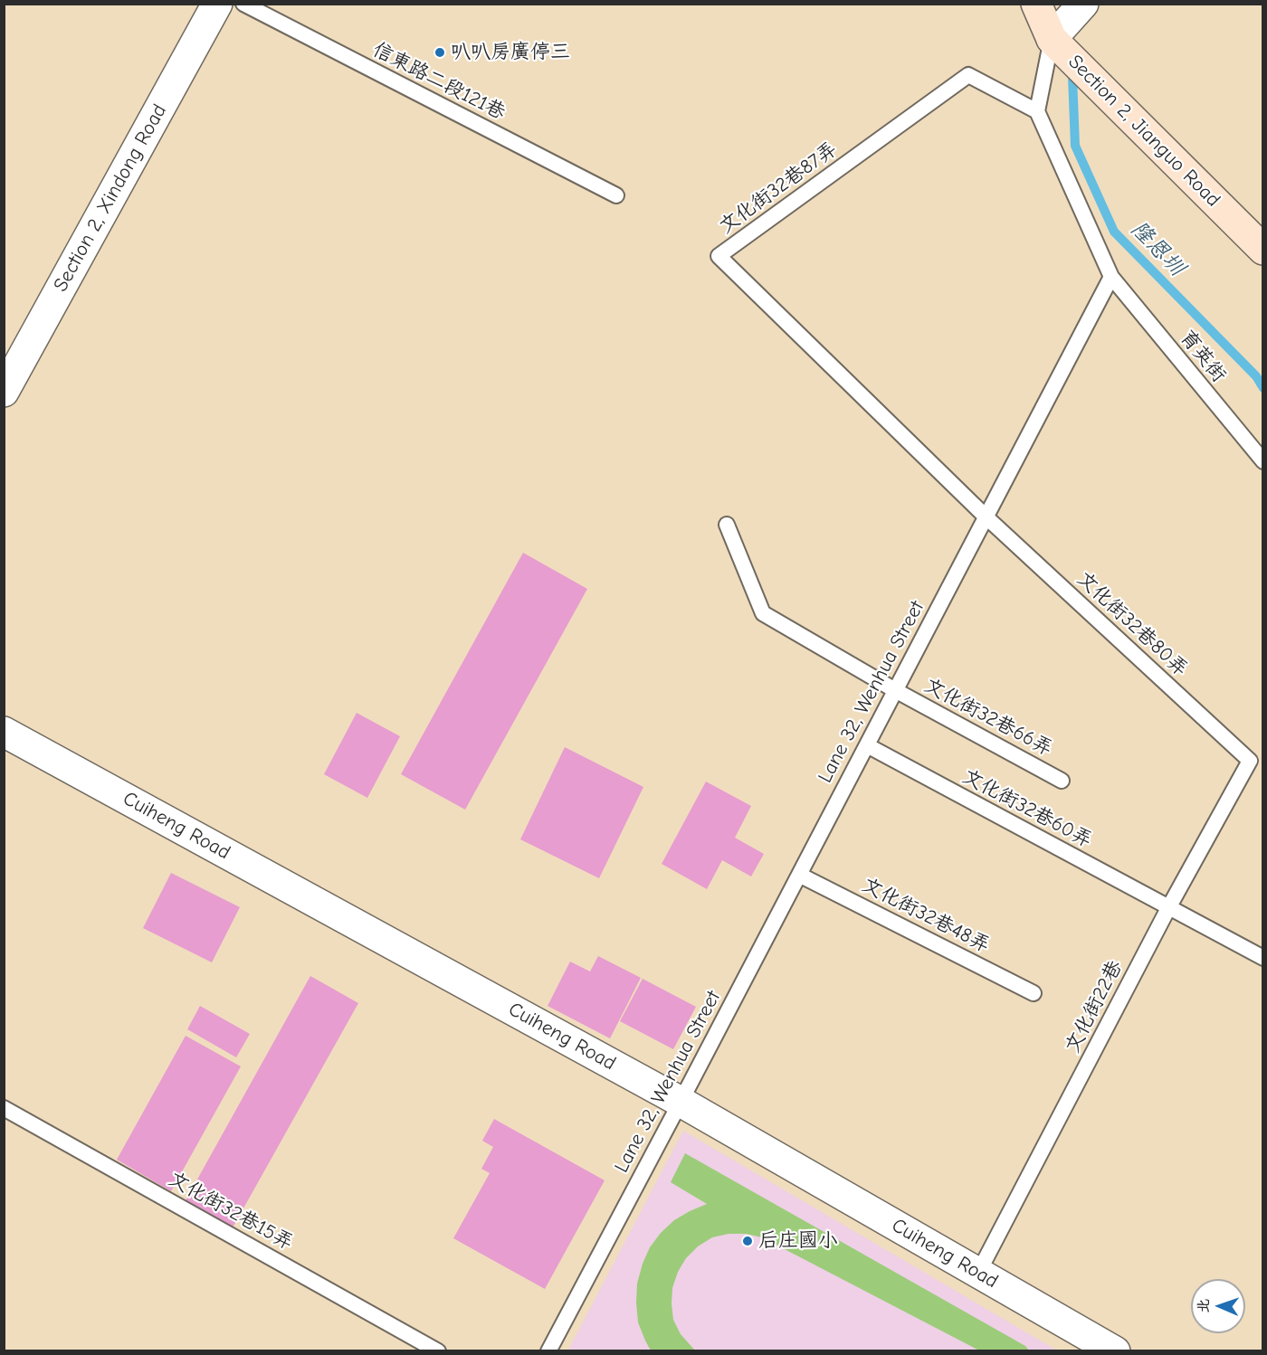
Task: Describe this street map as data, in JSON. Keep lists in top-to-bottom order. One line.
{"streets":{"street":["Section 2, Jianguo Road","Section 2, Xindong Road","Cuiheng Road"],"lane":["信東路二段121巷","文化街32巷87弄","育英街","文化街32巷80弄","Lane 32, Wenhua Street","文化街32巷66弄","文化街32巷60弄","文化街32巷48弄","文化街22巷","文化街32巷15弄"]},"crossings":[["文化街32巷87弄","文化街32巷80弄"],["文化街32巷87弄","Lane 32, Wenhua Street"],["育英街","Lane 32, Wenhua Street"],["文化街32巷80弄","Lane 32, Wenhua Street"],["文化街32巷80弄","文化街22巷"],["Lane 32, Wenhua Street","文化街32巷66弄"],["Lane 32, Wenhua Street","文化街32巷60弄"],["Lane 32, Wenhua Street","Cuiheng Road"],["Lane 32, Wenhua Street","文化街32巷48弄"],["文化街32巷60弄","文化街22巷"],["Cuiheng Road","文化街22巷"]],"water":["隆恩圳"],"places":["叭叭房廣停三","后庄國小"],"north":"left"}
